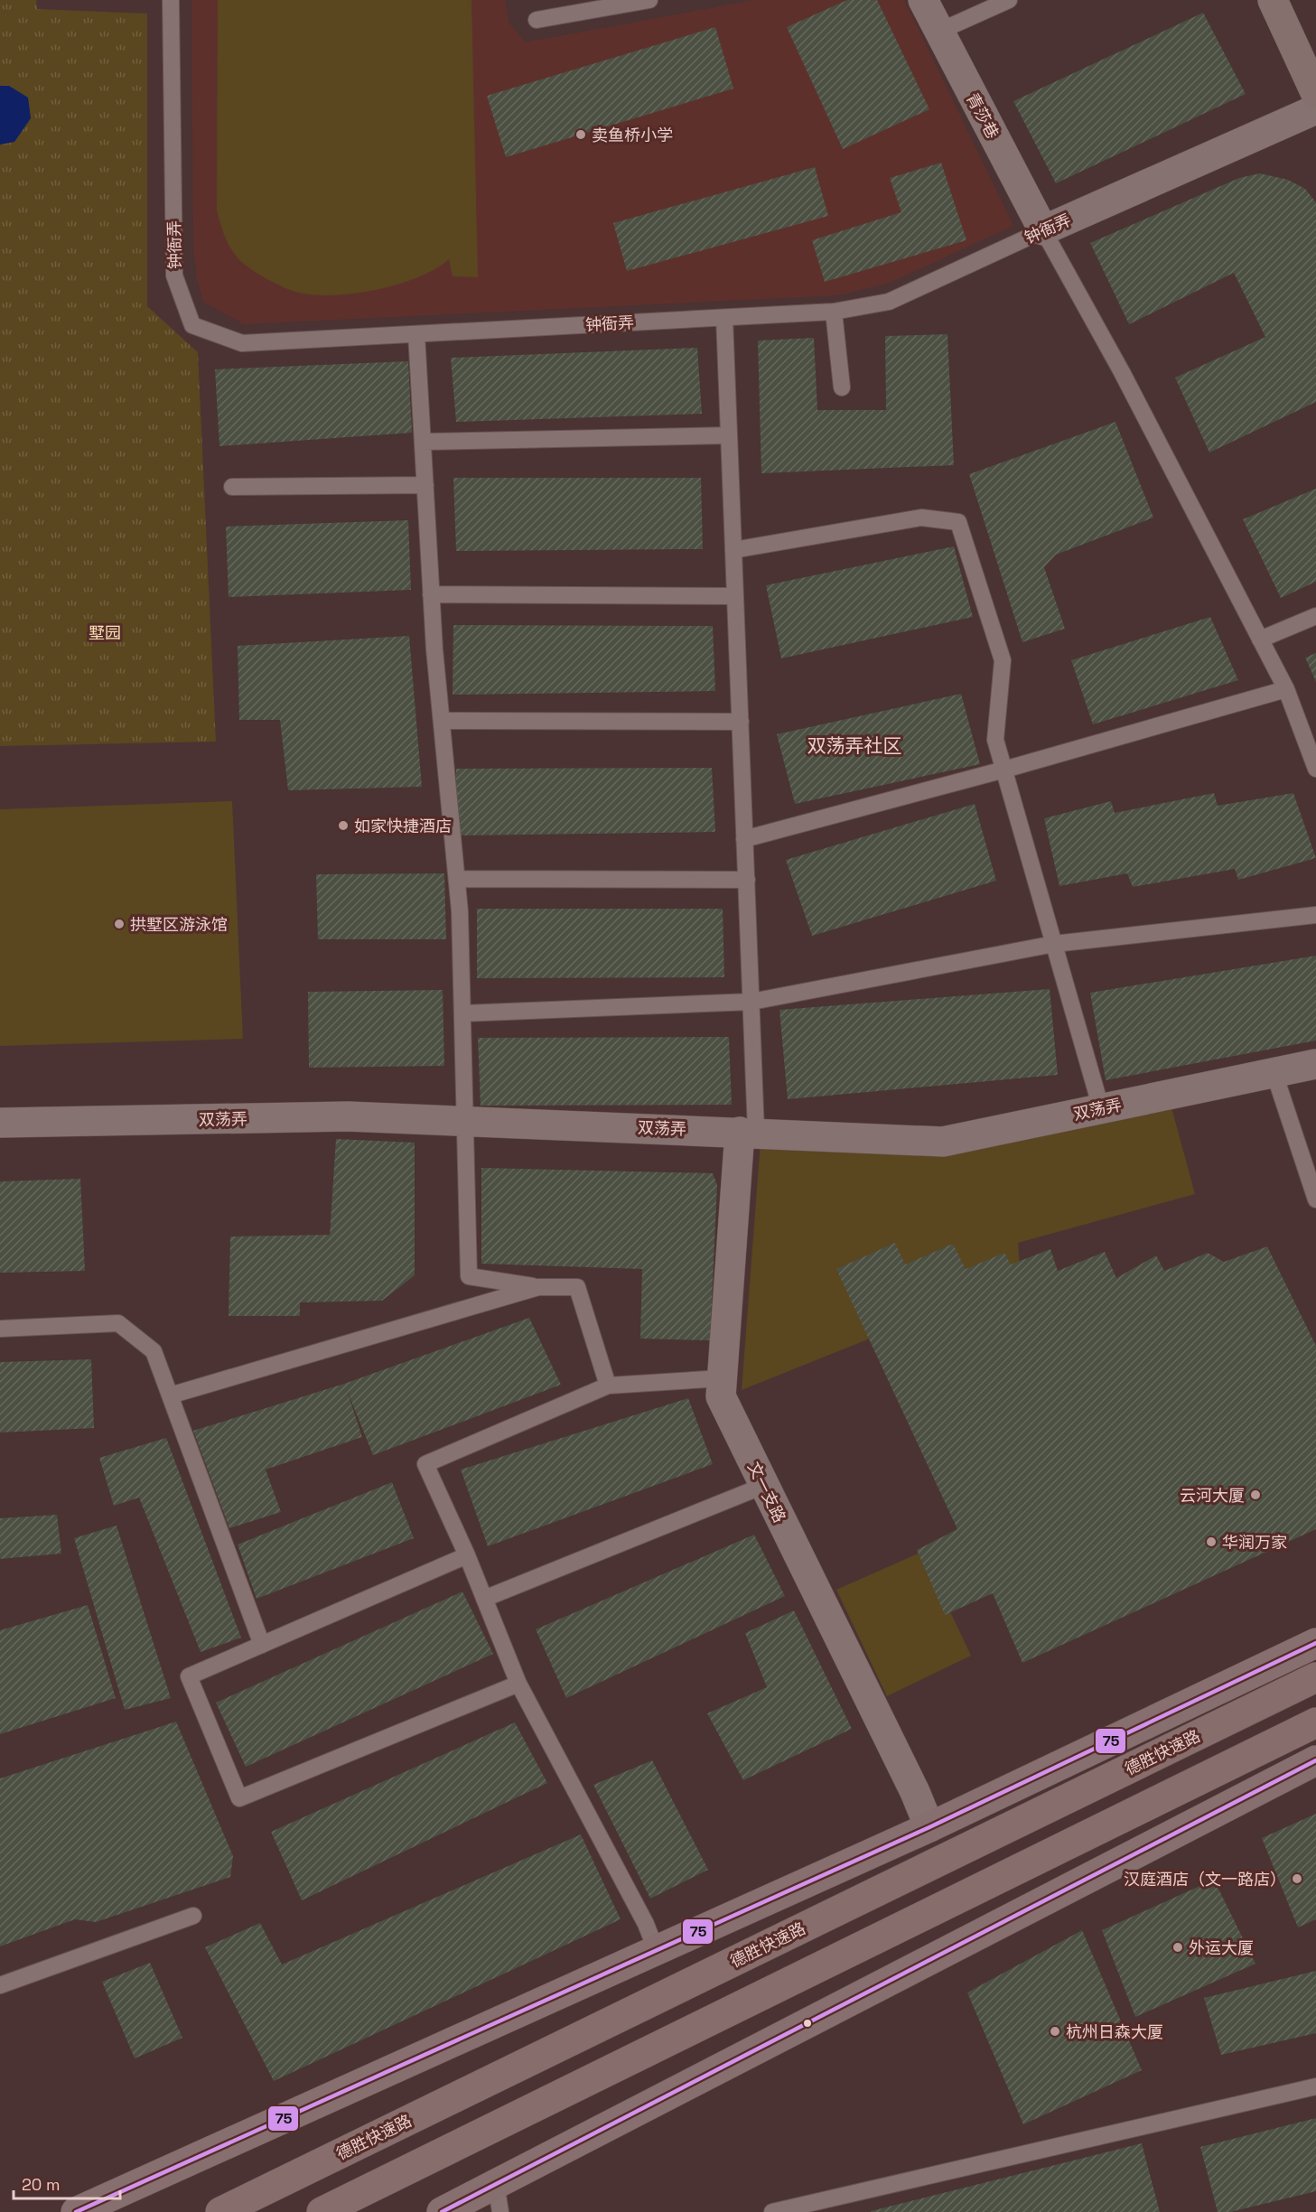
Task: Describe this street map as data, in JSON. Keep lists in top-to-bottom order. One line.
{"streets":{"highway":["德胜快速路"],"street":["青莎巷","钟衙弄","双荡弄","文一支路"]},"crossings":[["青莎巷","钟衙弄"],["双荡弄","文一支路"]],"districts":["双荡弄社区"],"parks":["墅园"],"places":["卖鱼桥小学","如家快捷酒店","拱墅区游泳馆","云河大厦","华润万家","汉庭酒店（文一路店）","外运大厦","杭州日森大厦"],"lines":["transit line 75"],"scale_bar":"20 m"}
